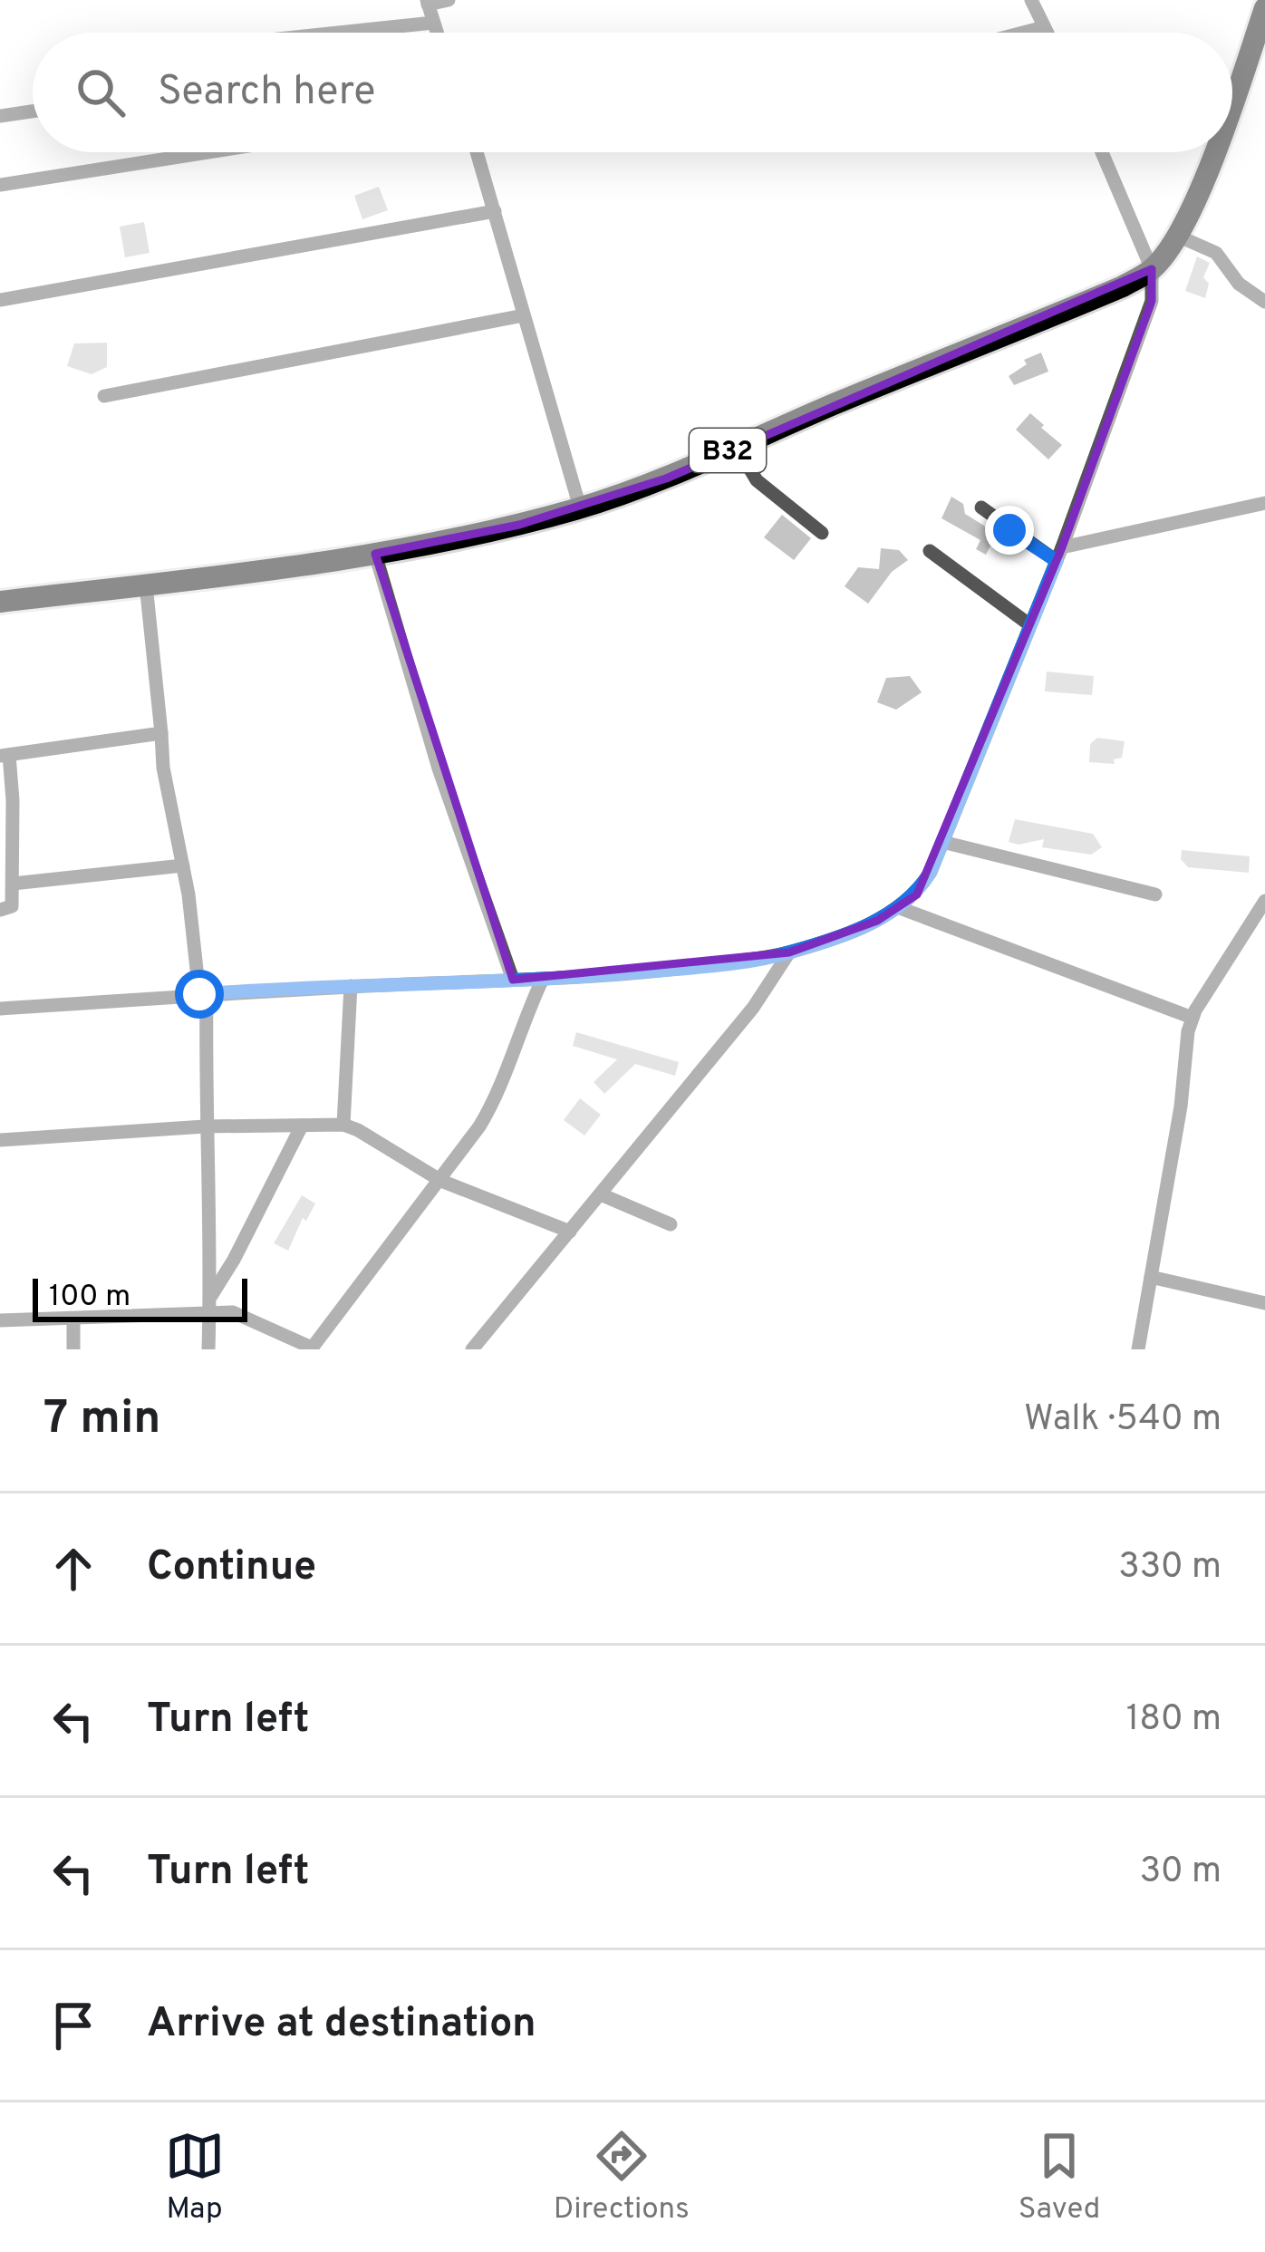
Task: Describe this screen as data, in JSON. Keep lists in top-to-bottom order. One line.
{"streets":{"highway":["B32"]},"scale_bar":"100 m","page":{"search":"Search here","scale":"100 m","heading":["7 min","Walk · 540 m"],"list":[["Continue","330 m"],["Turn left","180 m"],["Turn left","30 m"],"Arrive at destination"],"nav":["Map","Directions","Saved"]}}
